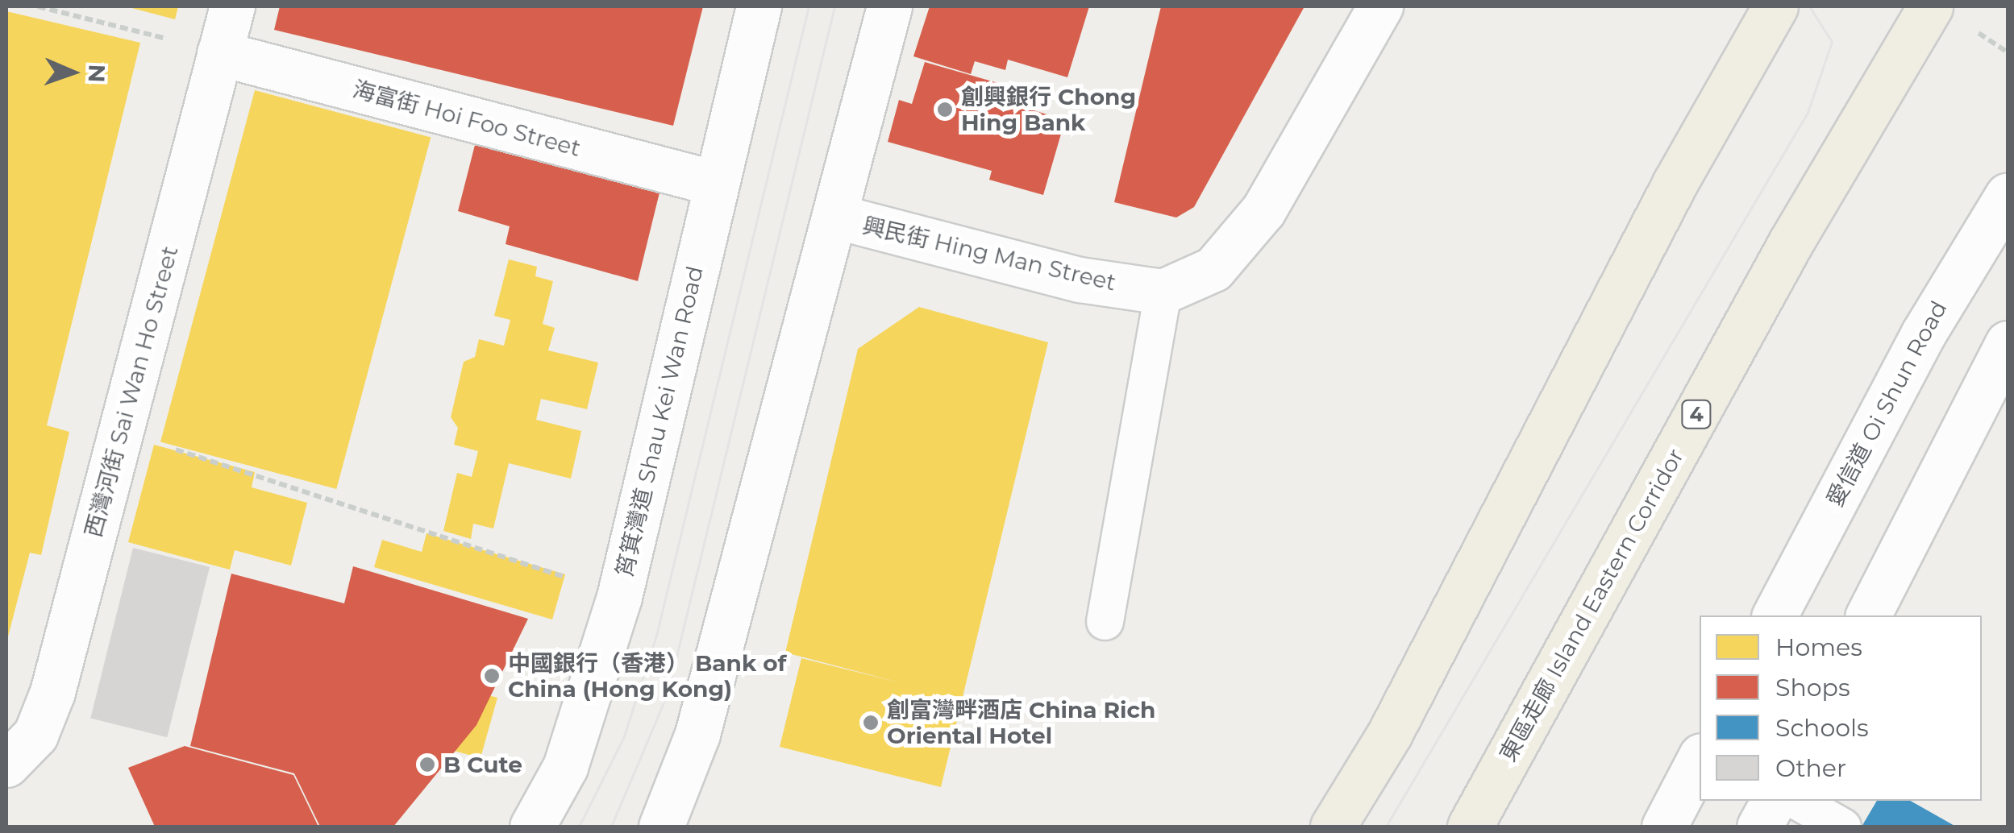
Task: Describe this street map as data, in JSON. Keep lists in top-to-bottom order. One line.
{"streets":{"highway":["4","東區走廊 Island Eastern Corridor"],"main road":["海富街 Hoi Foo Street","興民街 Hing Man Street","西灣河街 Sai Wan Ho Street","愛信道 Oi Shun Road","筲箕灣道 Shau Kei Wan Road"]},"crossings":[["海富街 Hoi Foo Street","西灣河街 Sai Wan Ho Street"],["海富街 Hoi Foo Street","筲箕灣道 Shau Kei Wan Road"]],"places":["創興銀行 Chong Hing Bank","中國銀行（香港） Bank of China (Hong Kong)","創富灣畔酒店 China Rich Oriental Hotel","B Cute"],"legend":["Homes","Shops","Schools","Other"],"north":"right"}
